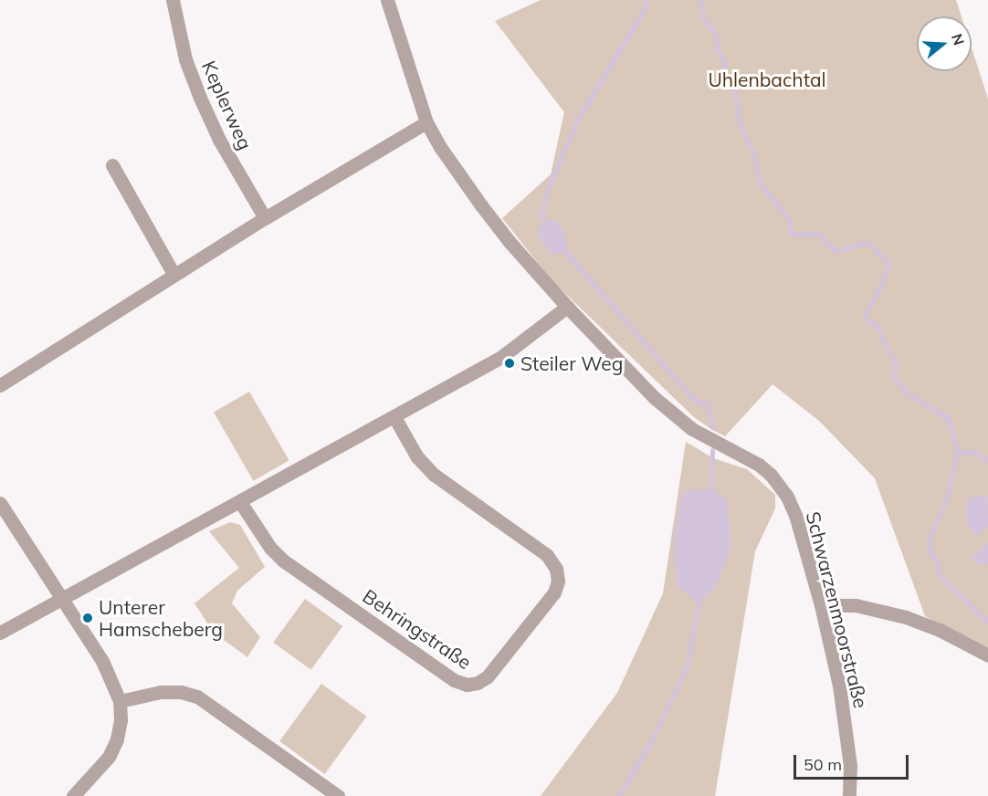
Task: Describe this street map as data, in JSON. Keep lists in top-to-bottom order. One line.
{"streets":{"street":["Keplerweg","Schwarzenmoorstraße","Behringstraße"]},"parks":["Uhlenbachtal"],"places":["Steiler Weg","Unterer Hamscheberg"],"scale_bar":"50 m","north":"right"}
